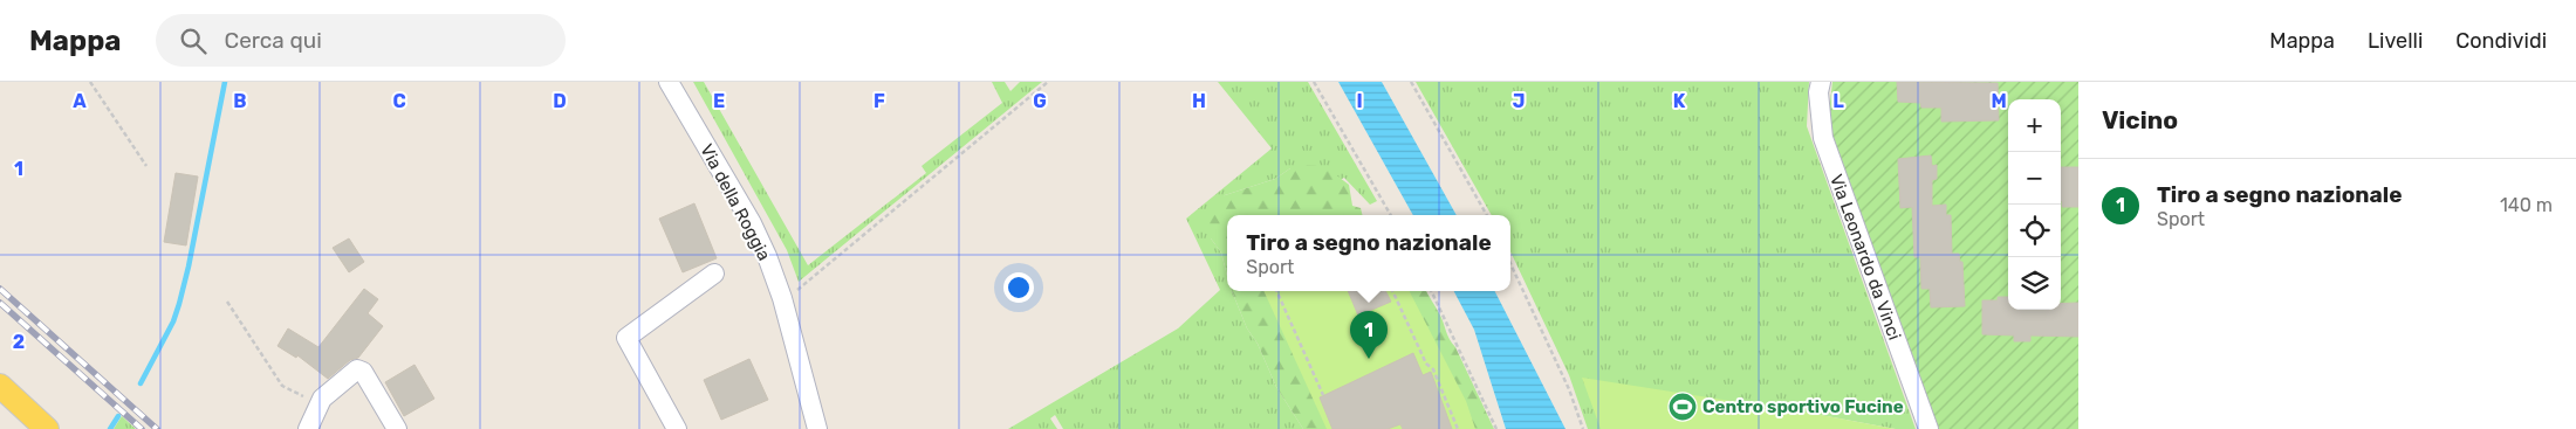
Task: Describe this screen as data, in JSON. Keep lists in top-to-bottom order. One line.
{"streets":{"street":["Via della Roggia","Via Leonardo da Vinci"]},"places":{"sports":["Centro sportivo Fucine"]},"page":{"header":"Mappa","search":"Cerca qui","nav":["Mappa","Livelli","Condividi"],"heading":"Vicino","map_buttons":["+","−"],"list":[{"mark":"1","name":"Tiro a segno nazionale","note":"Sport","value":"140 m"}],"popup":["Tiro a segno nazionale","Sport"],"pins":"1"},"grid":{"columns":["A","B","C","D","E","F","G","H","I","J","K","L","M"],"rows":["1","2"]}}
